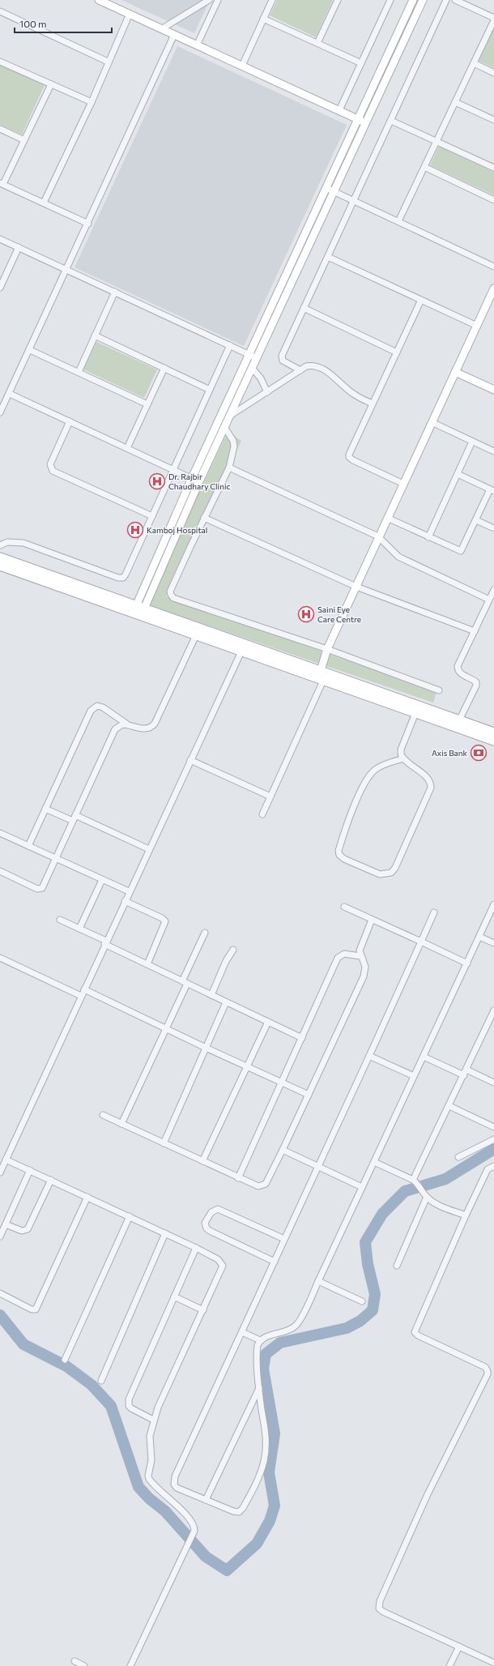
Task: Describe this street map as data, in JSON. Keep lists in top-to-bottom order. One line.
{"places":{"hospital":["Dr. Rajbir Chaudhary Clinic","Kamboj Hospital","Saini Eye Care Centre"],"bank":["Axis Bank"]},"scale_bar":"100 m"}
